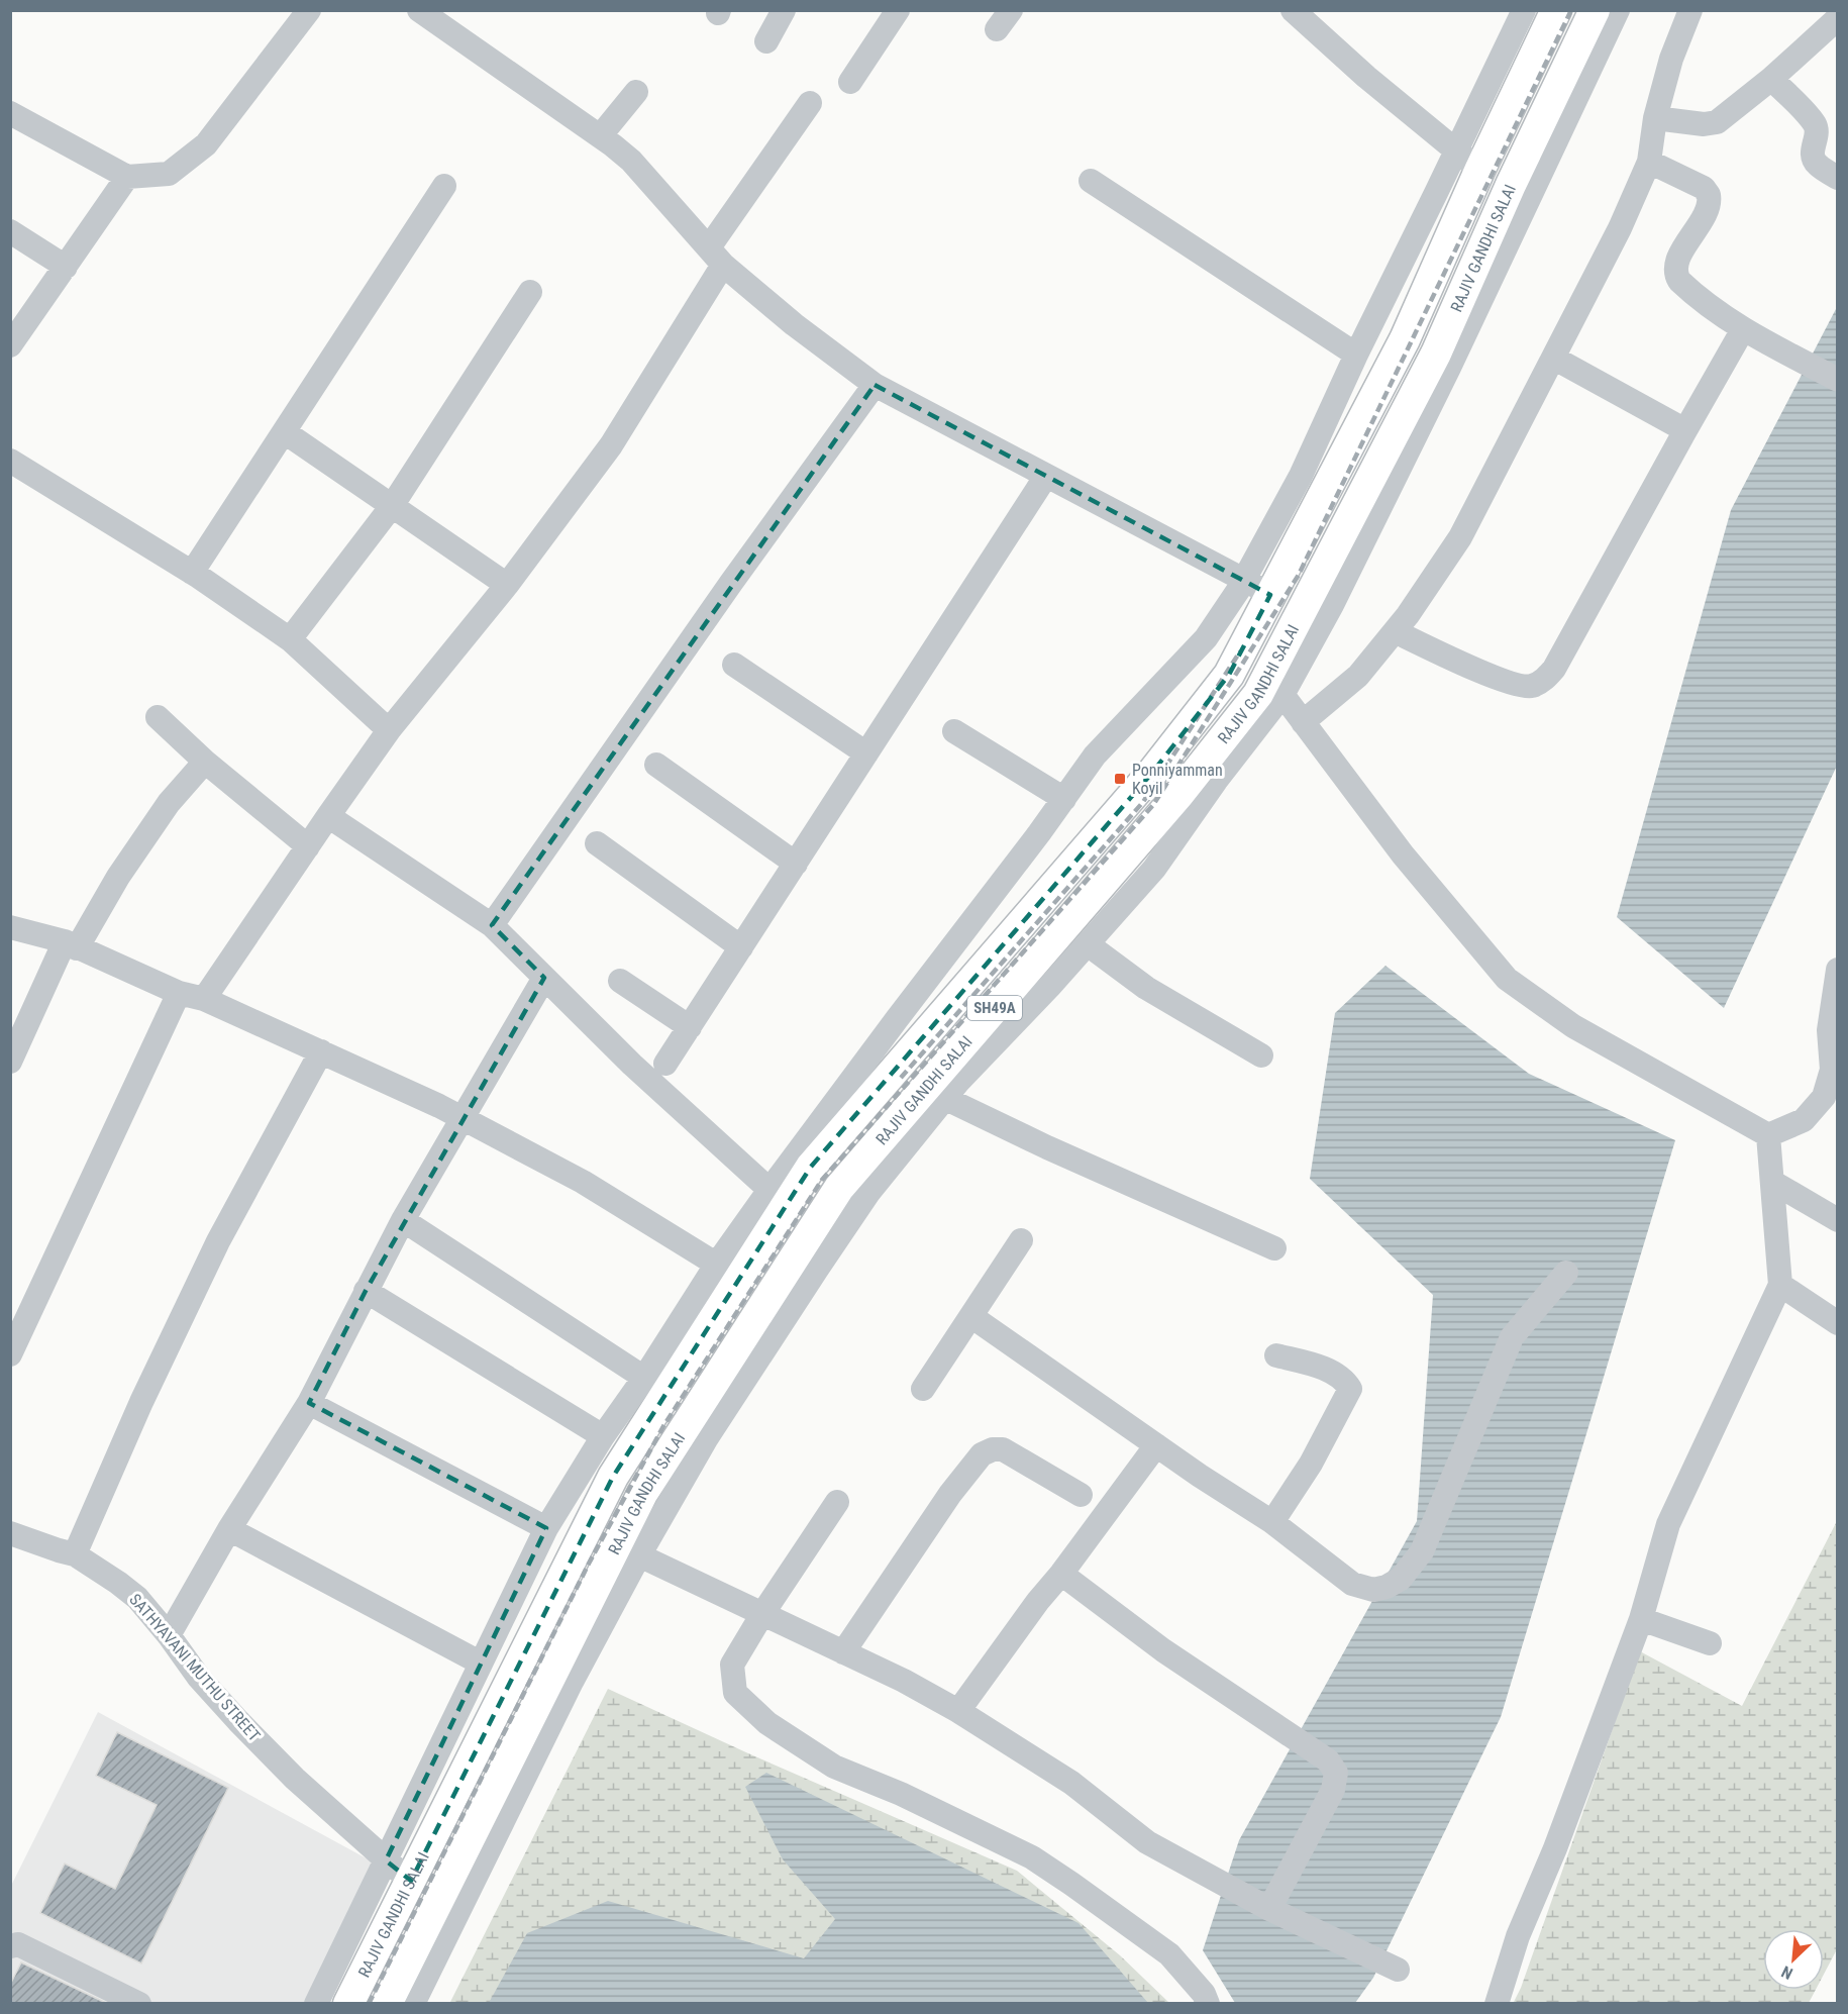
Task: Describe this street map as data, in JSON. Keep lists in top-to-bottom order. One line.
{"streets":{"main road":["RAJIV GANDHI SALAI","SH49A"],"street":["SATHYAVANI MUTHU STREET"]},"crossings":[["RAJIV GANDHI SALAI","SATHYAVANI MUTHU STREET"]],"places":{"transit":["Ponniyamman Koyil"]},"north":"bottom left"}
